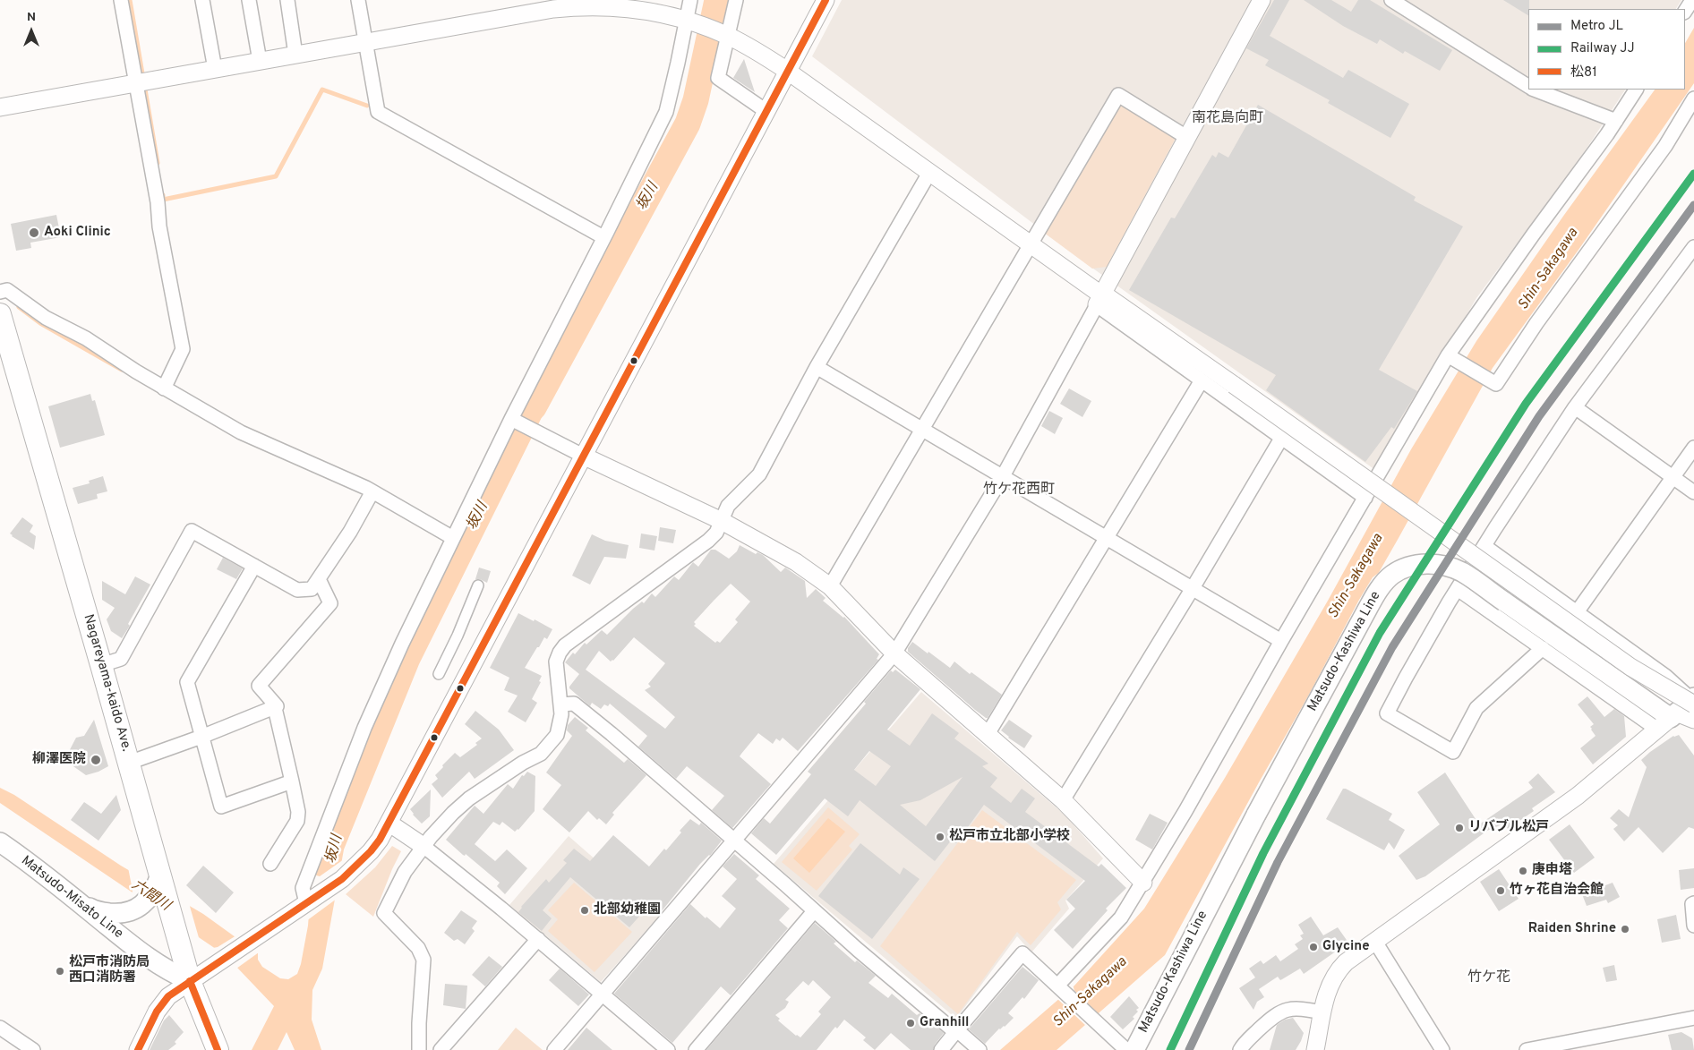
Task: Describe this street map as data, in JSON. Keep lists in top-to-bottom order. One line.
{"streets":{"main road":["Matsudo-Kashiwa Line","Nagareyama-kaido Ave.","Matsudo-Misato Line"]},"crossings":[["Nagareyama-kaido Ave.","Matsudo-Misato Line"]],"districts":["南花島向町","竹ケ花西町","竹ケ花"],"water":["坂川","Shin-Sakagawa","六間川"],"places":["Aoki Clinic","柳澤医院","リバブル松戸","松戸市立北部小学校","庚申塔","竹ヶ花自治会館","北部幼稚園","Raiden Shrine","Glycine","松戸市消防局 西口消防署","Granhill"],"lines":["transit line 松81","rail line JJ","metro line JL"],"legend":["Metro JL","Railway JJ","松81"],"north":"top"}
